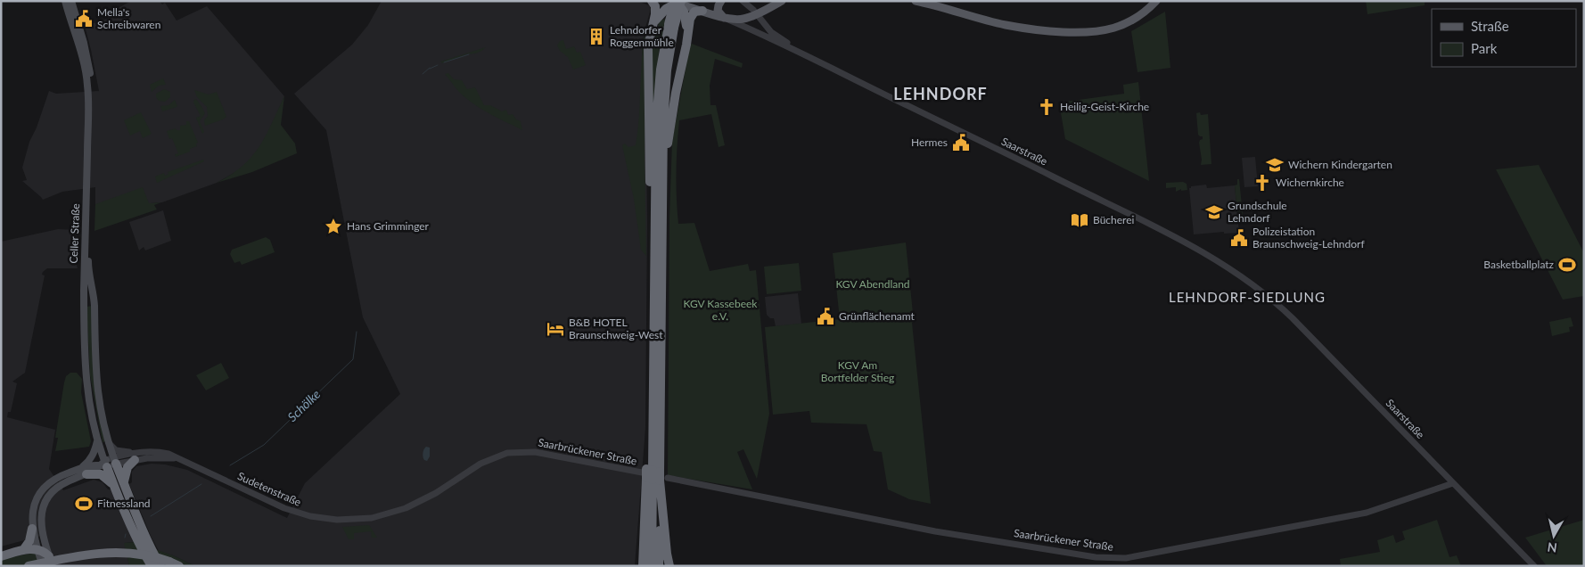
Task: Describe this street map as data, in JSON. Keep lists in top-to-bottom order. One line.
{"streets":{"main road":["Celler Straße"],"street":["Saarstraße","Saarbrückener Straße","Sudetenstraße"]},"crossings":[["Saarstraße","Saarbrückener Straße"],["Celler Straße","Sudetenstraße"],["Saarbrückener Straße","Sudetenstraße"]],"districts":["LEHNDORF","LEHNDORF-SIEDLUNG"],"water":["Schölke"],"parks":["KGV Abendland","KGV Kassebeek e.V.","KGV Am Bortfelder Stieg"],"places":{"public building":["Mella's Schreibwaren","Hermes","Polizeistation Braunschweig-Lehndorf","Grünflächenamt"],"building":["Lehndorfer Roggenmühle"],"church":["Heilig-Geist-Kirche","Wichernkirche"],"school or university":["Wichern Kindergarten","Grundschule Lehndorf"],"library":["Bücherei"],"place":["Hans Grimminger"],"sports":["Basketballplatz","Fitnessland"],"hotel":["B&B HOTEL Braunschweig-West"]},"legend":["Straße","Park"],"north":"bottom"}
